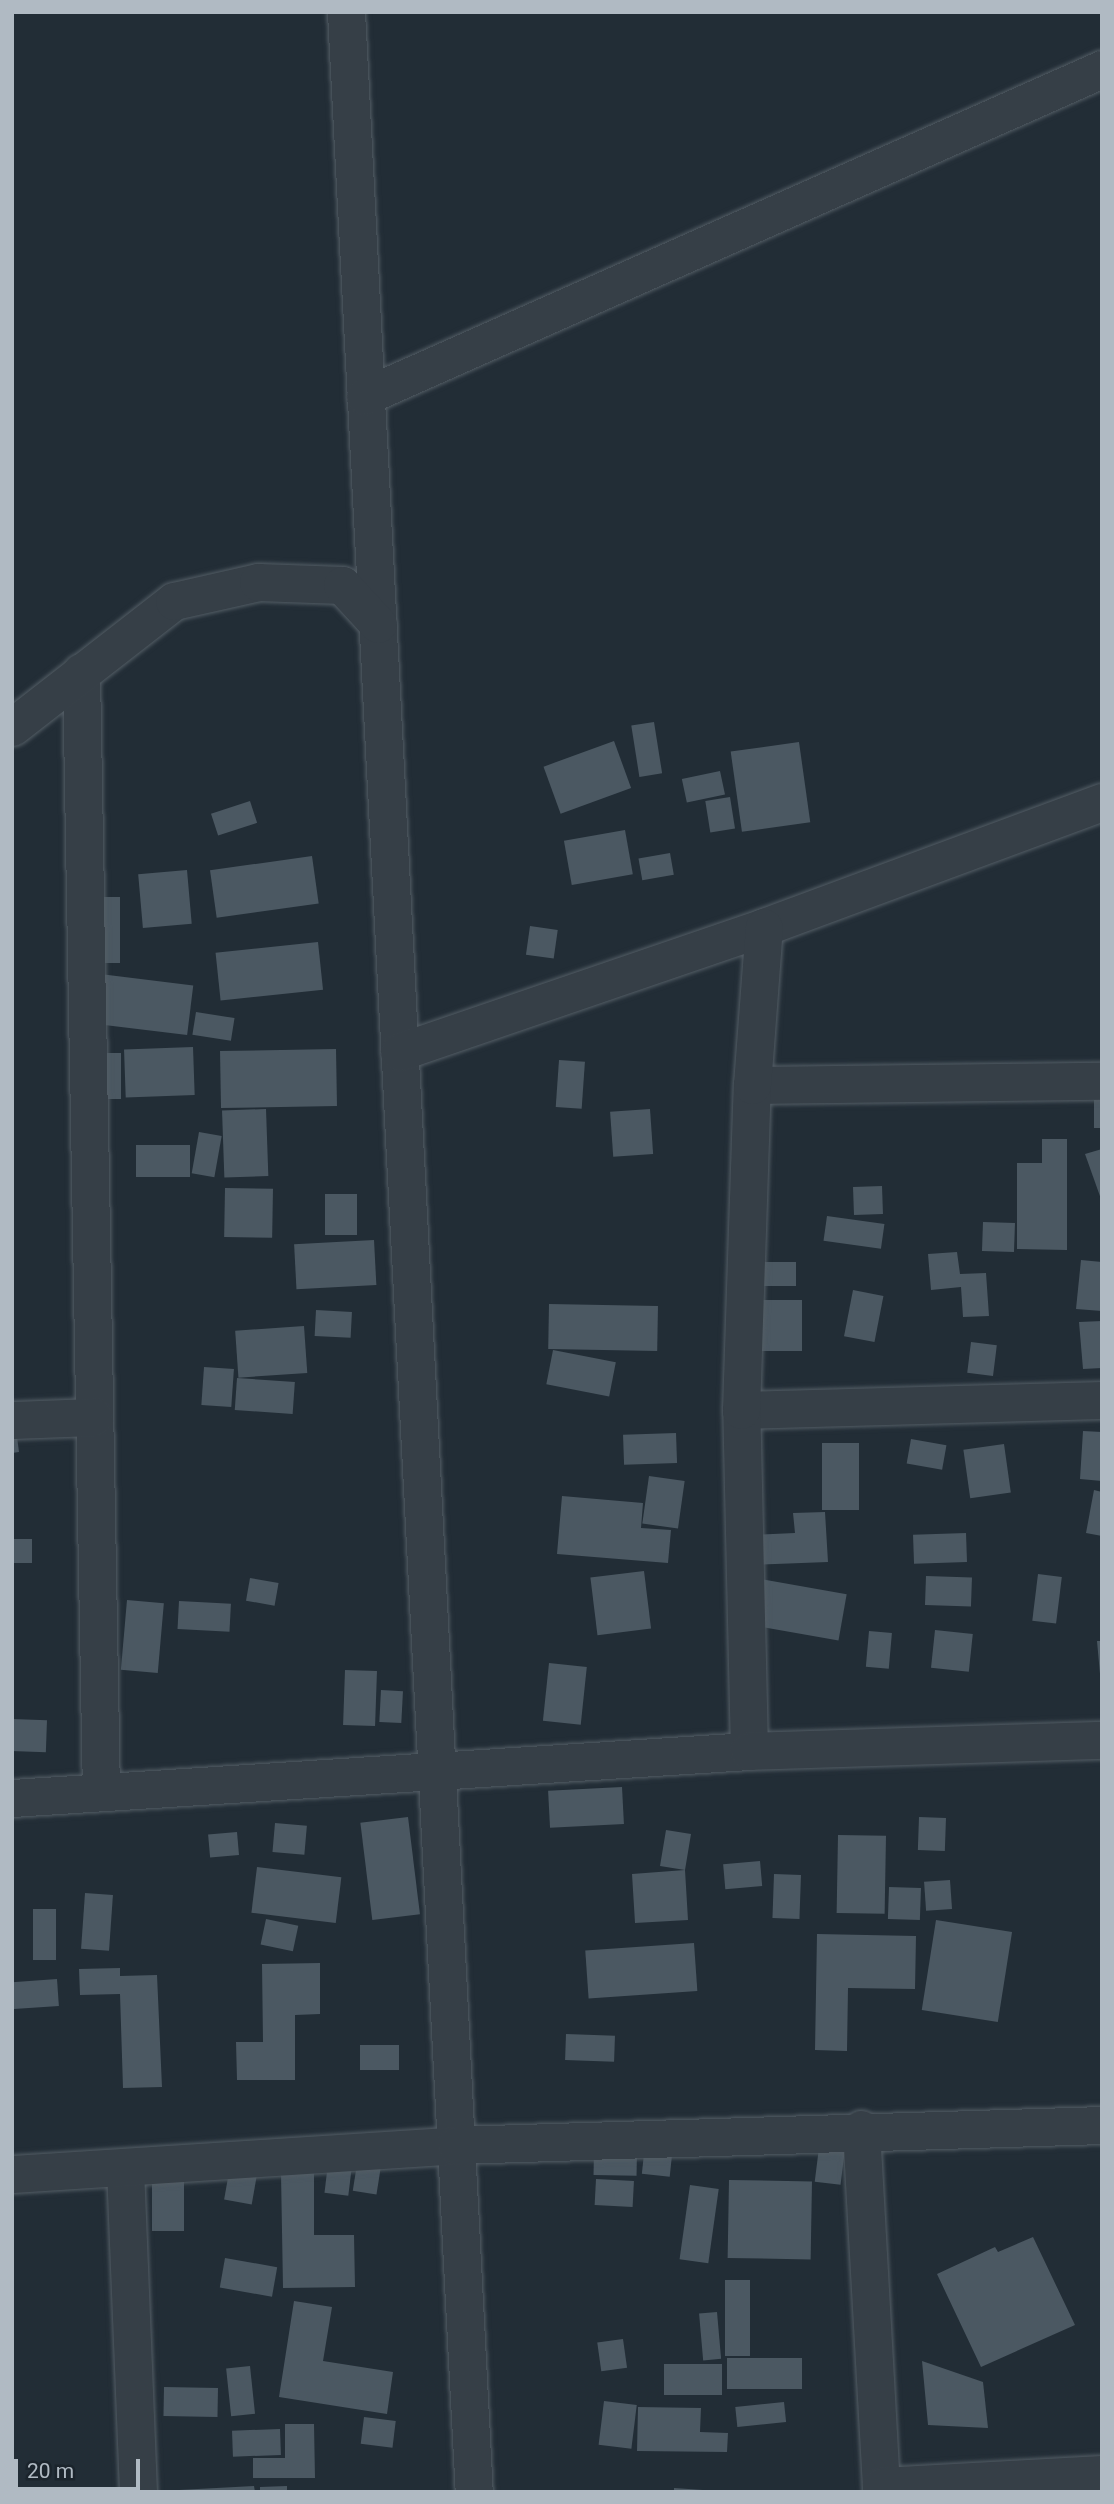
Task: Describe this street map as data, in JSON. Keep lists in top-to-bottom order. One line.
{"scale_bar":"20 m"}
